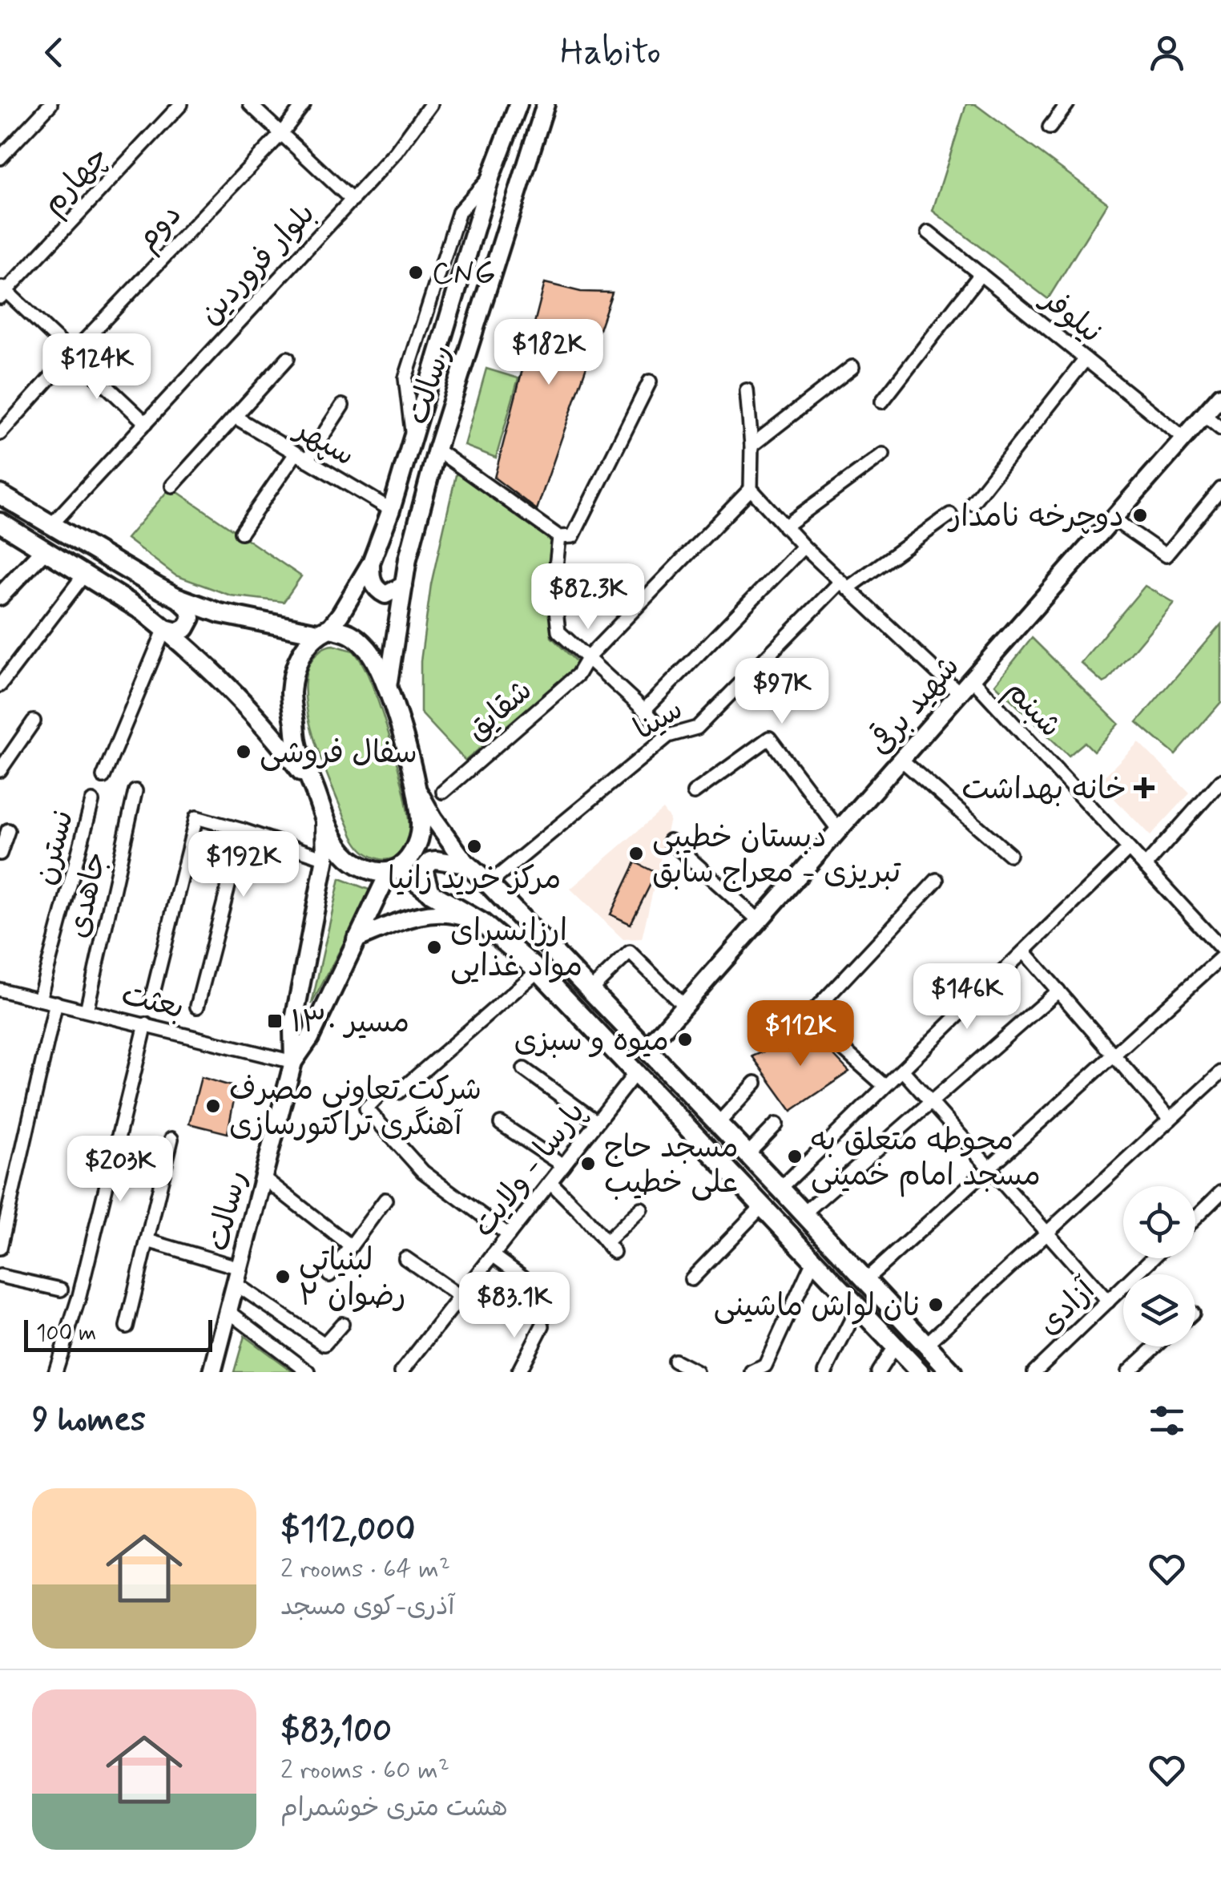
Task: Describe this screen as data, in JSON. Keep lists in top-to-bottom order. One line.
{"streets":{"main road":["رسالت","شهید برقی"],"street":["چهارم","دوم","بلوار فروردین","نیلوفر","سپهر","شبنم","شقایق","سینا","نسترن","جاهدی","بعثت","پارسا - ولایت","آزادی"]},"crossings":[["نیلوفر","شهید برقی"],["رسالت","سپهر"],["رسالت","بعثت"],["شهید برقی","شبنم"],["نسترن","بعثت"],["جاهدی","بعثت"]],"places":{"other":["CNG","دوچرخه نامدار","سفال فروشی","مرکز خرید زانیا","دبستان خطیبی تبریزی - معراج سابق","ارزانسرای مواد غذایی","میوه و سبزی","شرکت تعاونی مصرف آهنگری تراکتورسازی","محوطه متعلق به مسجد امام خمینی","مسجد حاج علی خطیب","لبنیاتی رضوان ۲","نان لواش ماشینی"],"health":["خانه بهداشت"],"transit":["مسیر ۱۳۰"]},"scale_bar":"100 m","page":{"header":"Habito","price":["$182K","$124K","$82.3K","$97K","$192K","$146K","$112K","$203K","$83.1K"],"scale":"100 m","heading":"9 homes","list":[{"name":"$112,000","note":"2 rooms · 64 m² · آذری-کوی مسجد"},{"name":"$83,100","note":"2 rooms · 60 m² · هشت متری خوشمرام"}]}}
